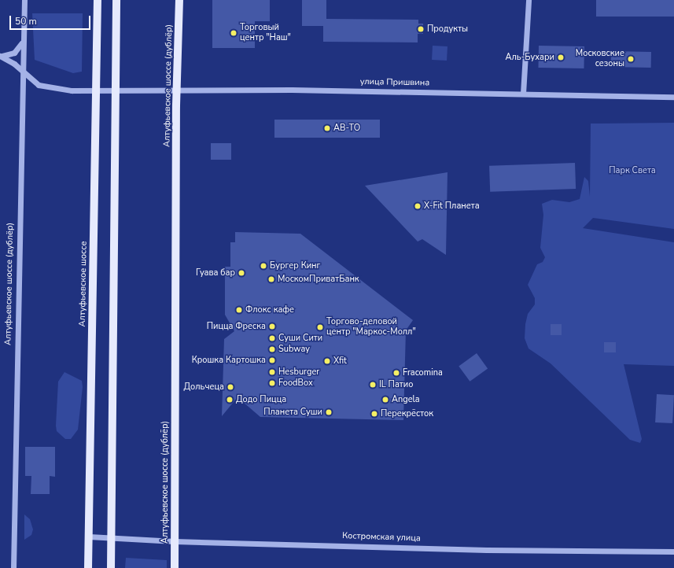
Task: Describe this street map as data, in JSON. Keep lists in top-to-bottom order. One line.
{"streets":{"main road":["Алтуфьевское шоссе (дублёр)","Алтуфьевское шоссе"],"street":["улица Пришвина","Костромская улица"]},"crossings":[["улица Пришвина","Алтуфьевское шоссе (дублёр)"],["улица Пришвина","Алтуфьевское шоссе"],["Алтуфьевское шоссе (дублёр)","Костромская улица"],["Алтуфьевское шоссе","Костромская улица"]],"parks":["Парк Света"],"places":["Продукты","Торговый центр \"Наш\"","Аль-Бухари","Московские сезоны","АВ-ТО","X-Fit Планета","Бургер Кинг","Гуава бар","МоскомПриватБанк","Флокс кафе","Пицца Фреска","Торгово-деловой центр \"Маркос-Молл\"","Суши Сити","Subway","Крошка Картошка","Xfit","Hesburger","Fracomina","FoodBox","IL Патио","Дольчеца","Додо Пицца","Angela","Планета Суши","Перекрёсток"],"scale_bar":"50 m"}
